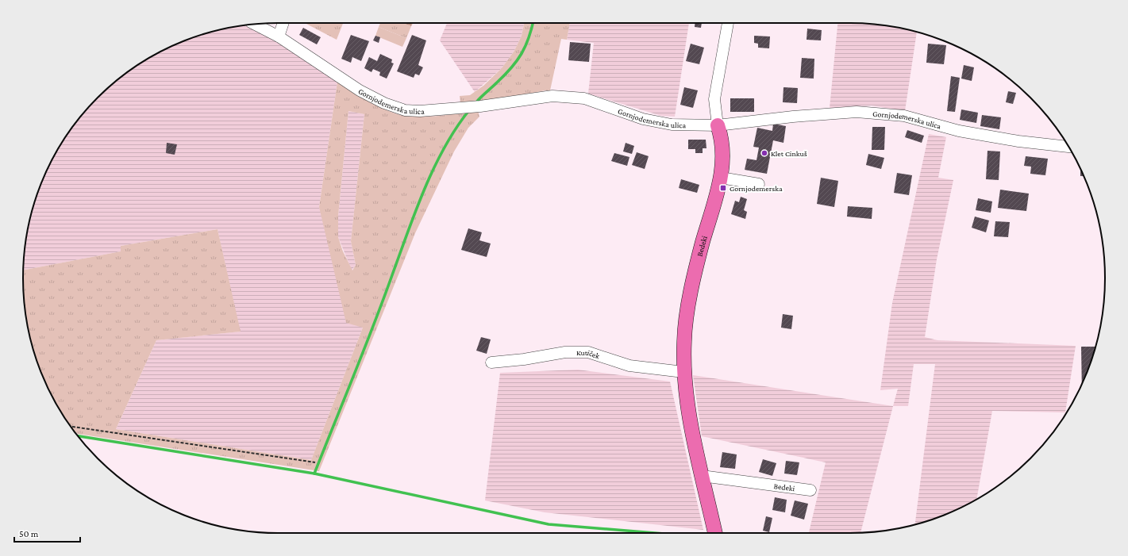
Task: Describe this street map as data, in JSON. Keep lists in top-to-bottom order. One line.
{"streets":{"main road":["Bedeki"],"street":["Gornjodemerska ulica","Kutiček"]},"crossings":[["Gornjodemerska ulica","Bedeki"],["Bedeki","Kutiček"]],"places":{"other":["Klet Cinkuš"],"transit":["Gornjodemerska"]},"scale_bar":"50 m"}
